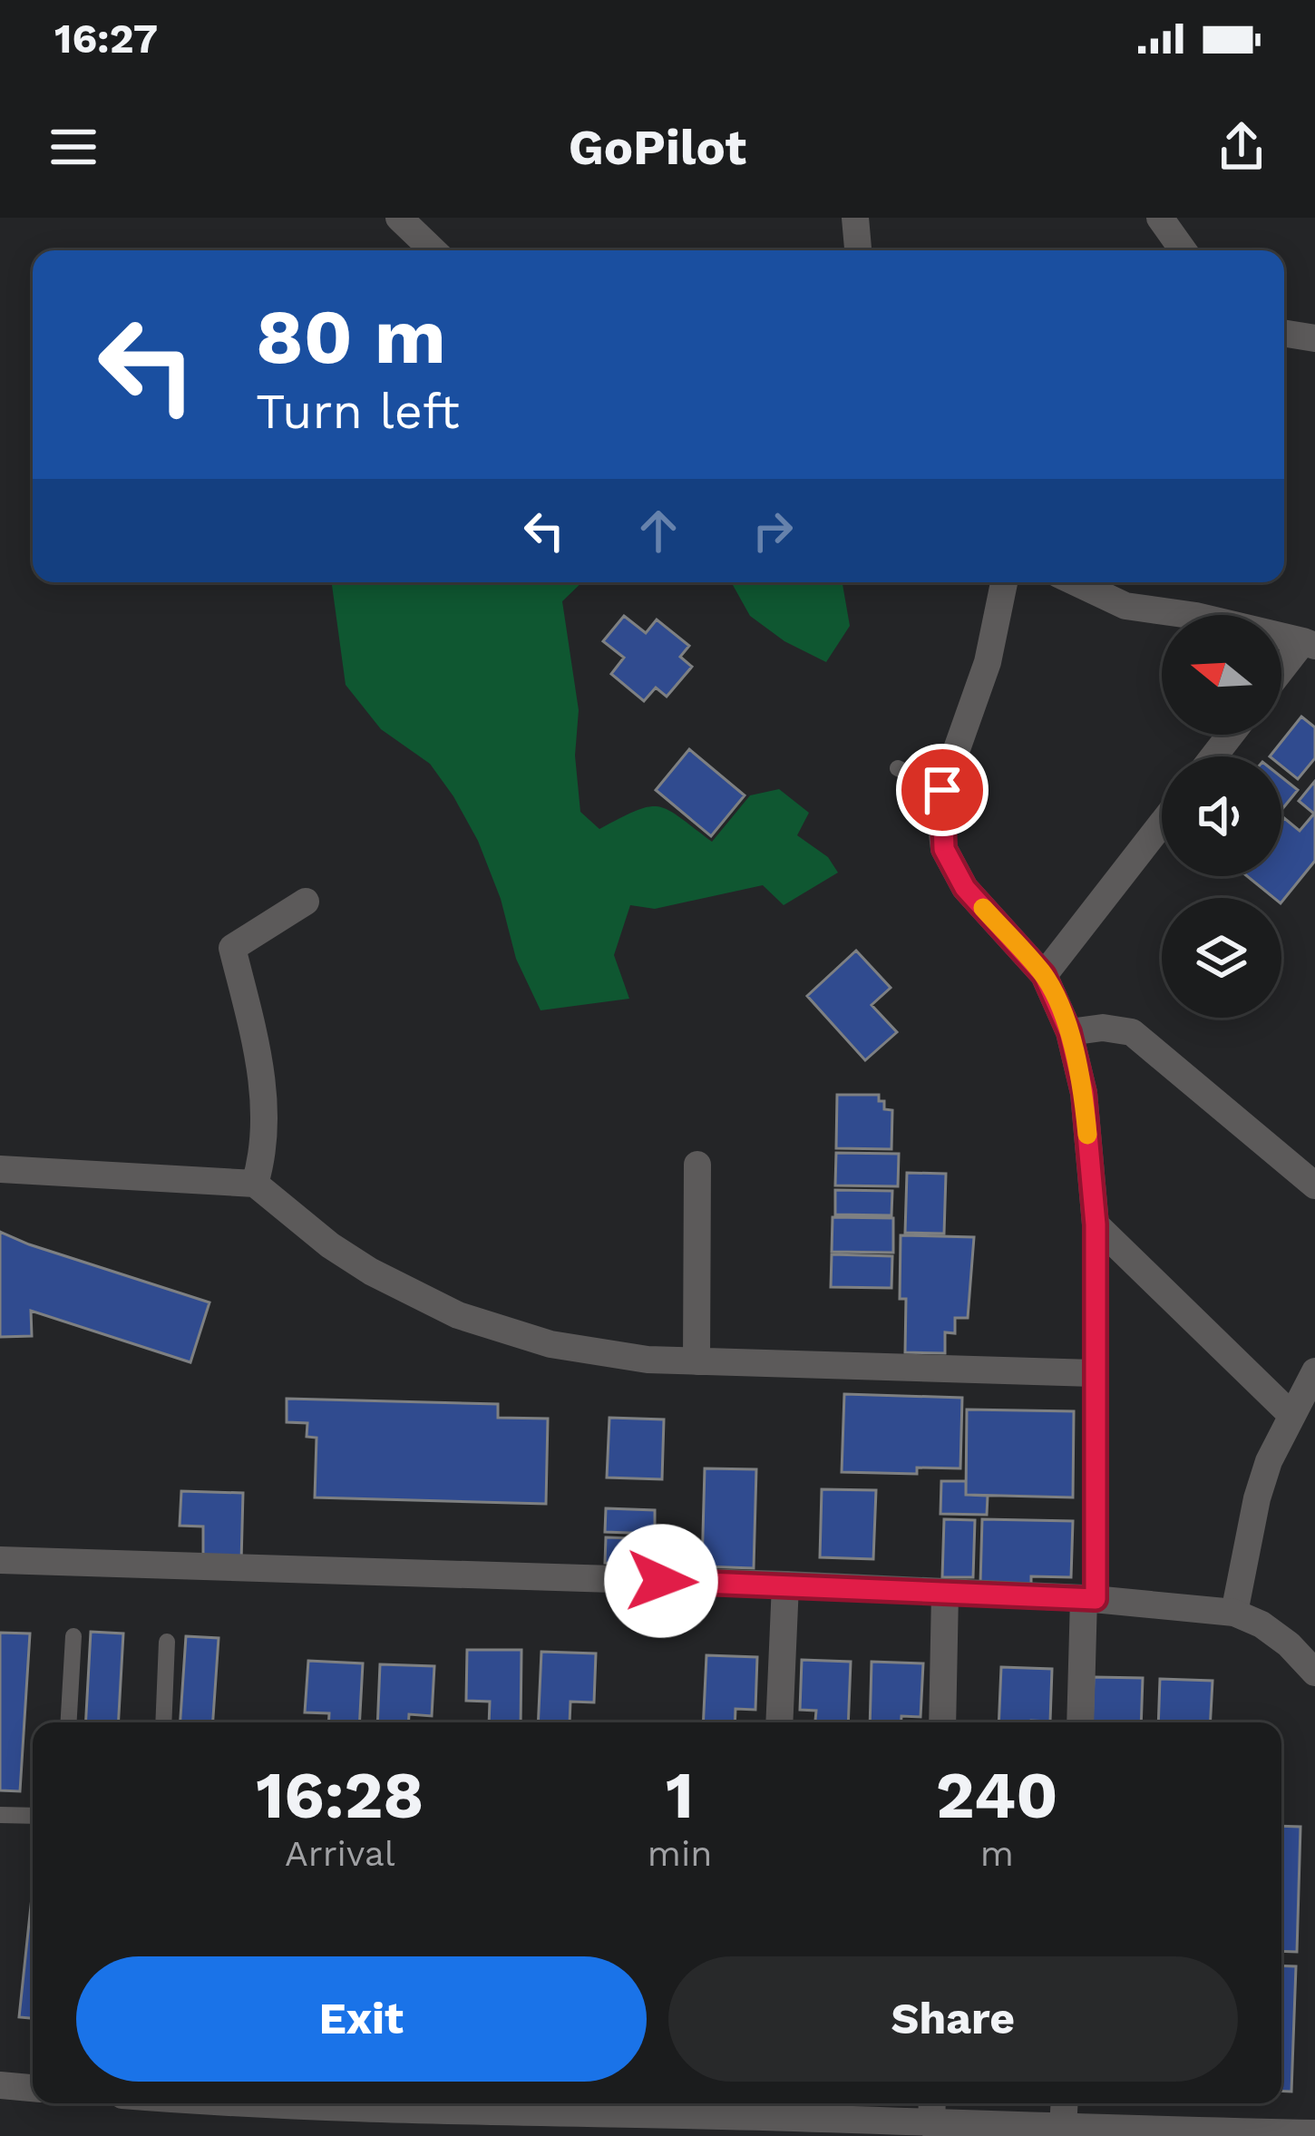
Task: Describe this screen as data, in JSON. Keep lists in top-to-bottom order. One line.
{"north":"left","page":{"status":"16:27","header":"GoPilot","turn":["80 m","Turn left"],"eta":["16:28","Arrival","1","min","240","m"],"buttons":["Exit","Share"]}}
